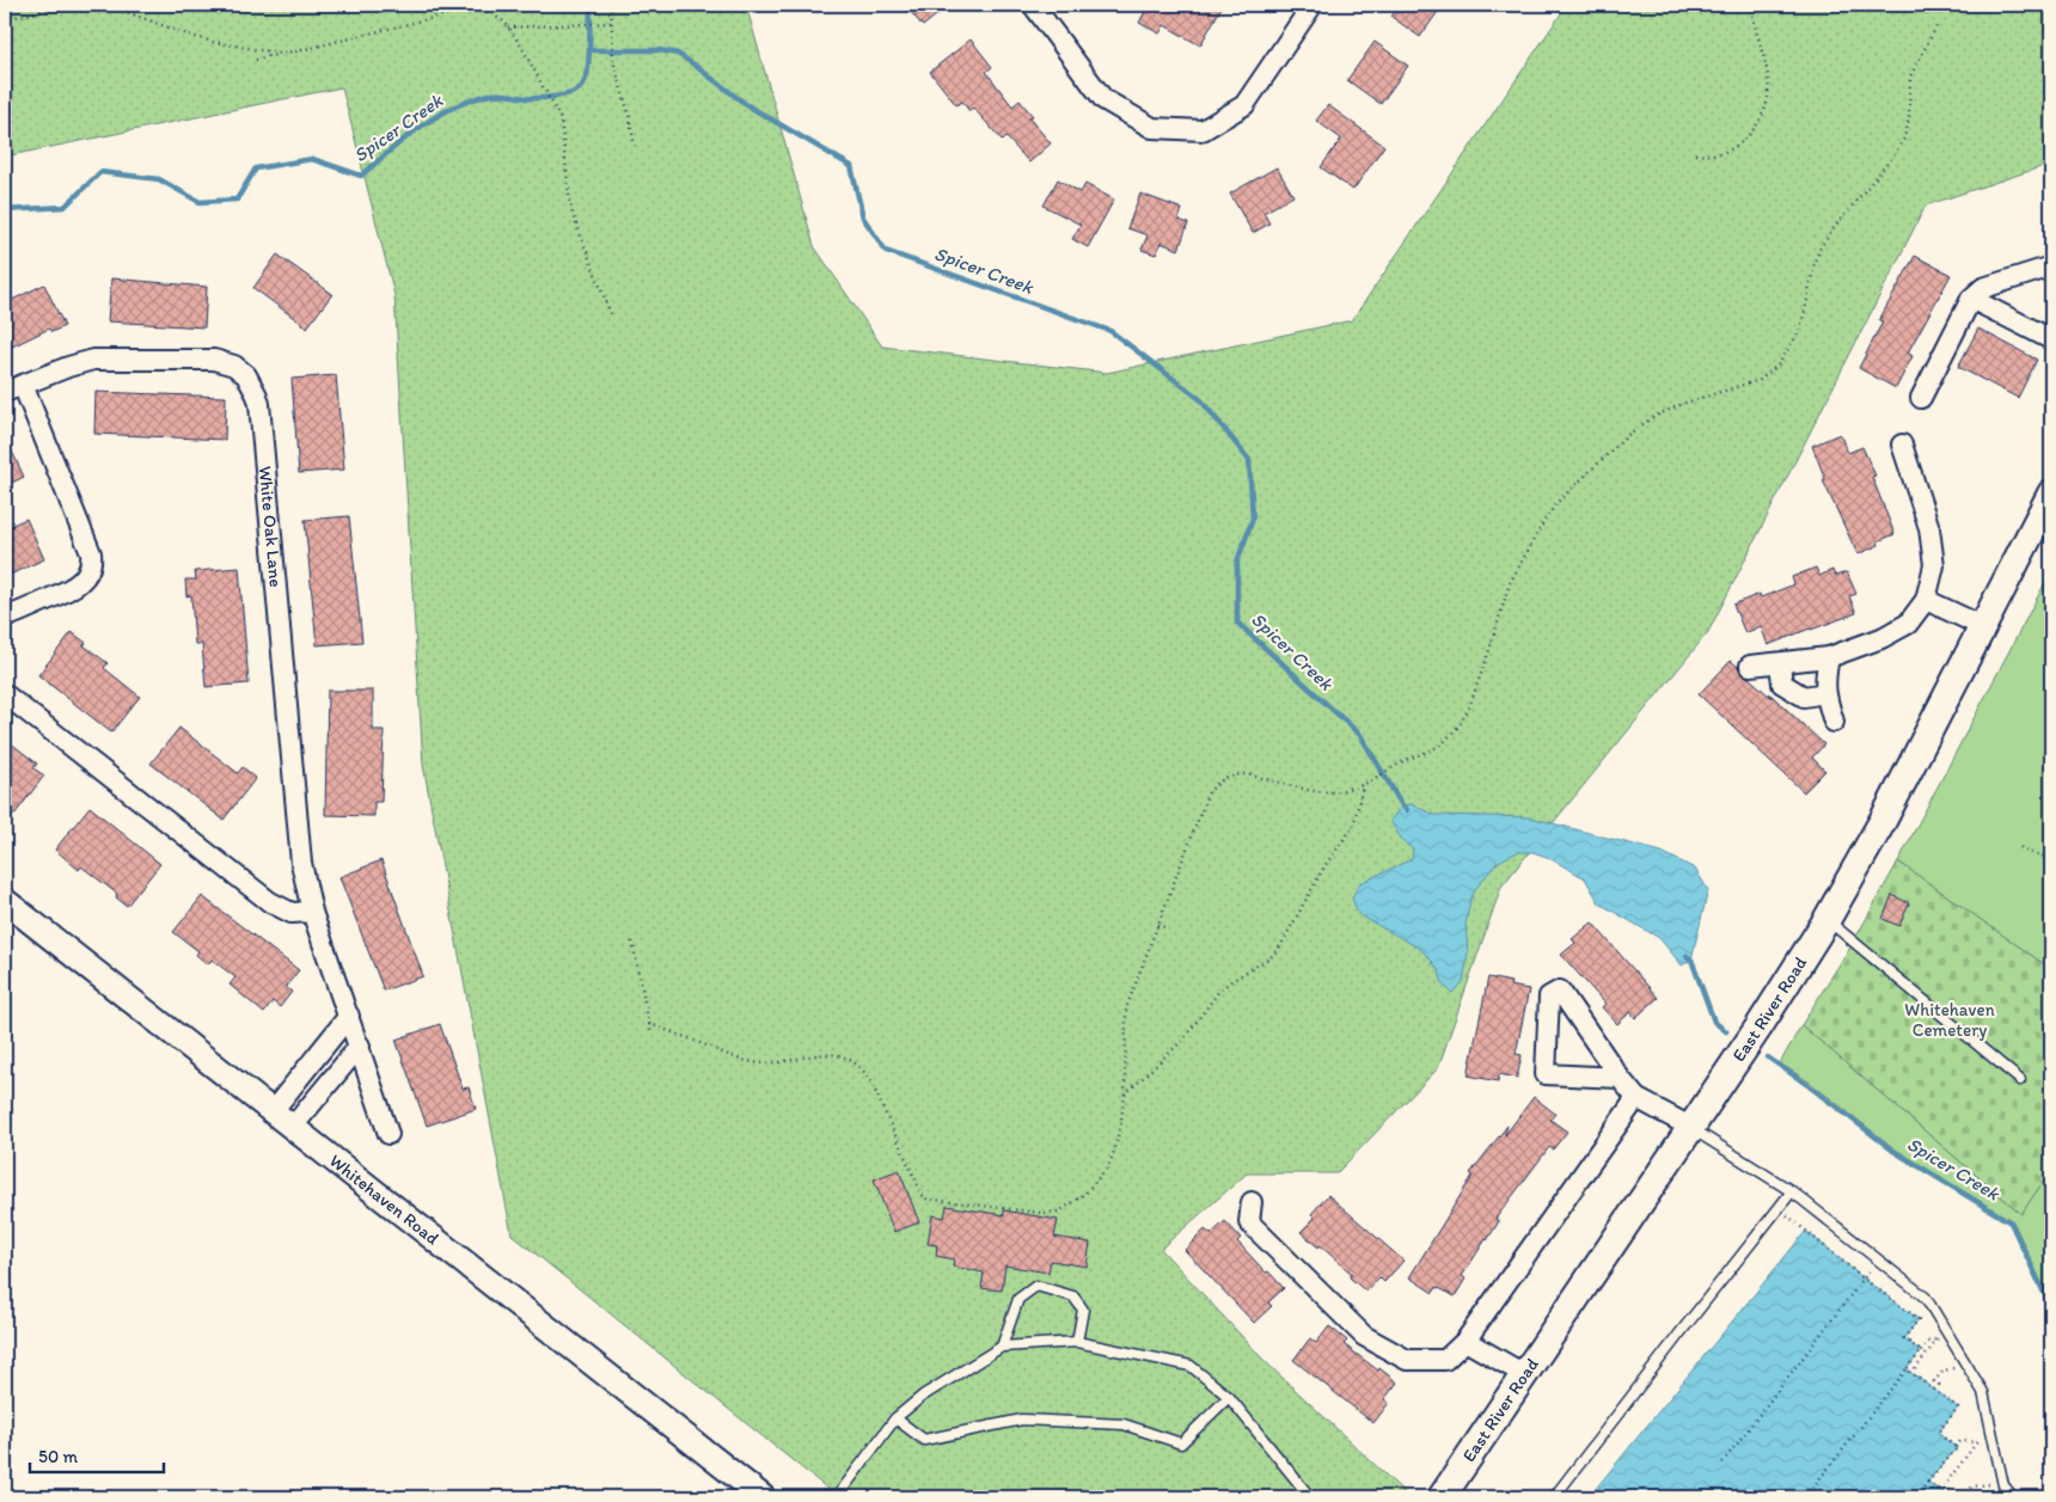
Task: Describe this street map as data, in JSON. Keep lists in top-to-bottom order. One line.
{"streets":{"main road":["East River Road"],"street":["White Oak Lane","Whitehaven Road"]},"water":["Spicer Creek"],"parks":["Whitehaven Cemetery"],"scale_bar":"50 m"}
